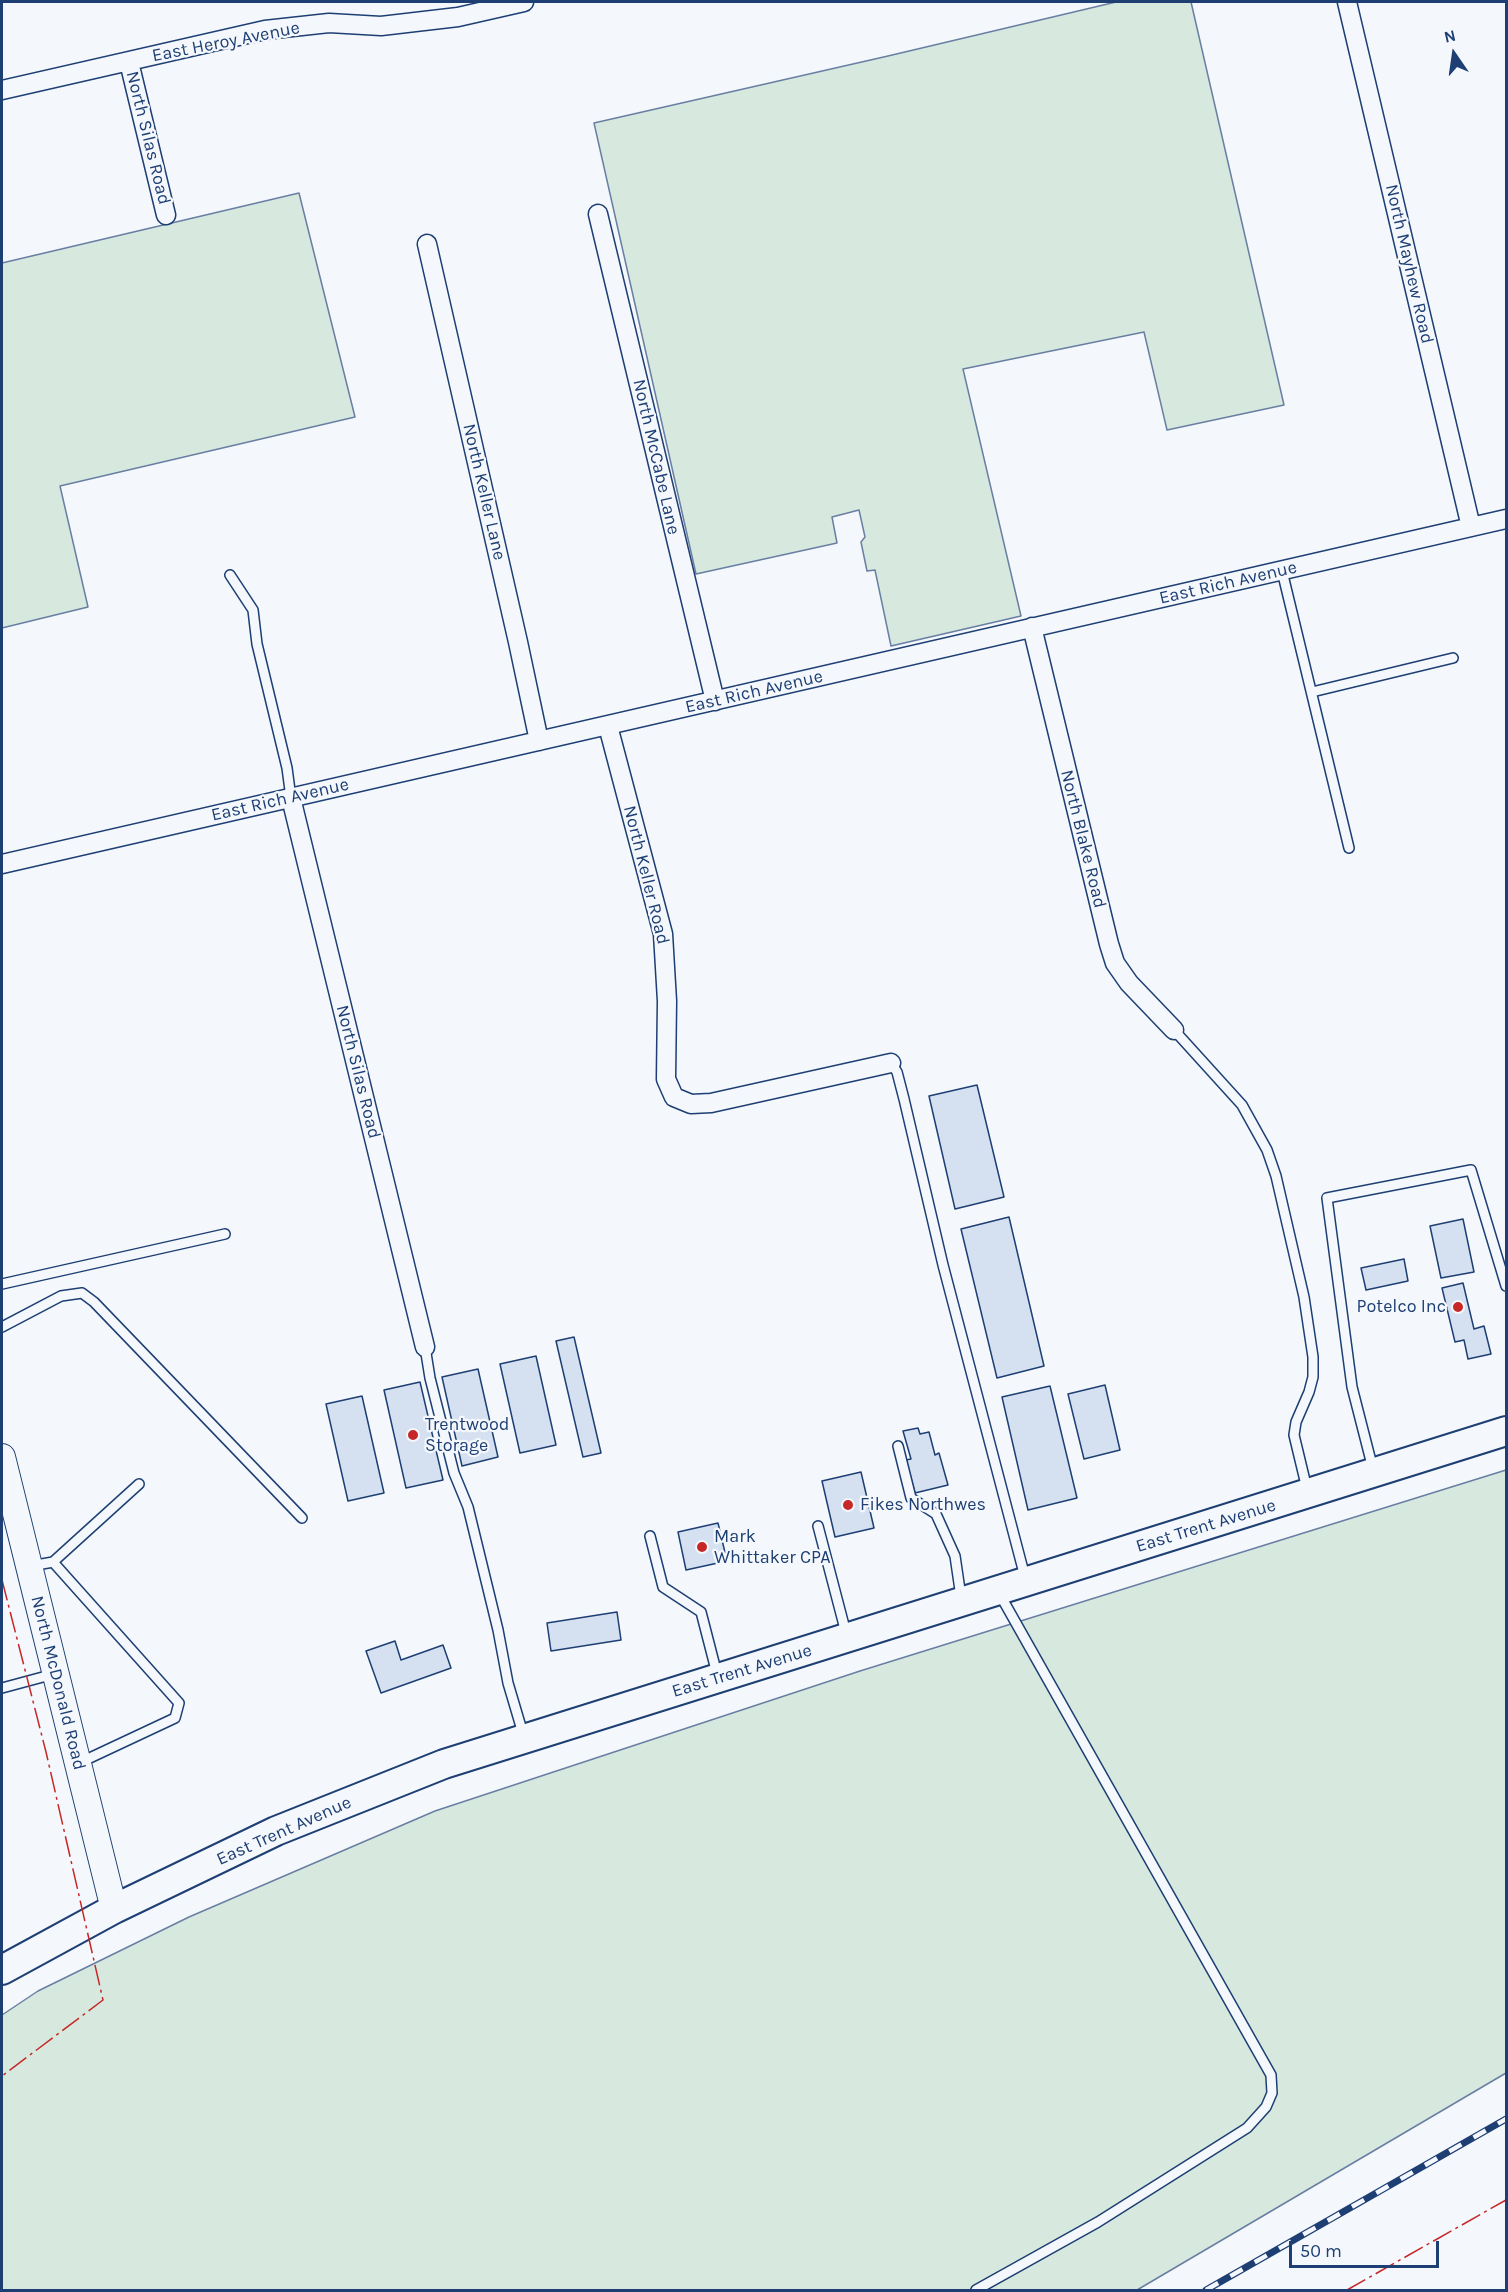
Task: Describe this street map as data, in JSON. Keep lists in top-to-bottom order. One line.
{"streets":{"main road":["East Trent Avenue"],"street":["East Heroy Avenue","North Silas Road","North Mayhew Road","North McCabe Lane","North Keller Lane","East Rich Avenue","North Blake Road","North Keller Road","North McDonald Road"]},"crossings":[["East Heroy Avenue","North Silas Road"],["North Silas Road","East Rich Avenue"],["North Mayhew Road","East Rich Avenue"],["North McCabe Lane","East Rich Avenue"],["North Keller Lane","East Rich Avenue"],["East Rich Avenue","North Blake Road"],["East Rich Avenue","North Keller Road"],["East Trent Avenue","North McDonald Road"]],"places":["Potelco Inc","Trentwood Storage","Fikes Northwes","Mark Whittaker CPA"],"scale_bar":"50 m","north":"top"}
